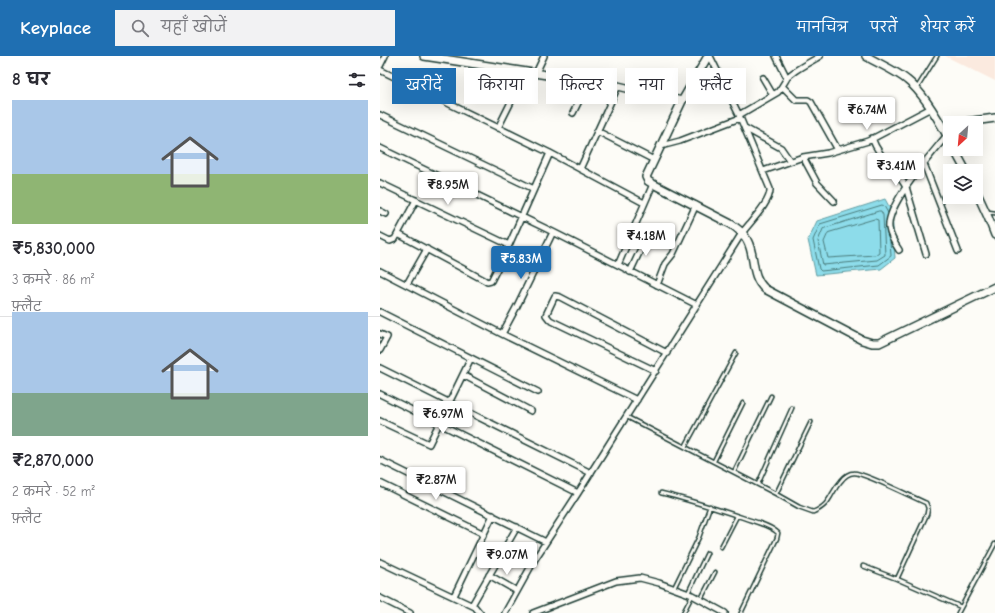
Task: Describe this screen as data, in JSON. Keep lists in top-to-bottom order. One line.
{"north":"bottom left","page":{"header":"Keyplace","search":"यहाँ खोजें","nav":["मानचित्र","परतें","शेयर करें"],"heading":"8 घर","chip":["खरीदें","किराया","फ़िल्टर","नया","फ़्लैट"],"price":["₹6.74M","₹3.41M","₹8.95M","₹4.18M","₹5.83M","₹6.97M","₹2.87M","₹9.07M"],"list":[{"name":"₹5,830,000","note":"3 कमरे · 86 m² · फ़्लैट"},{"name":"₹2,870,000","note":"2 कमरे · 52 m² · फ़्लैट"}]}}
